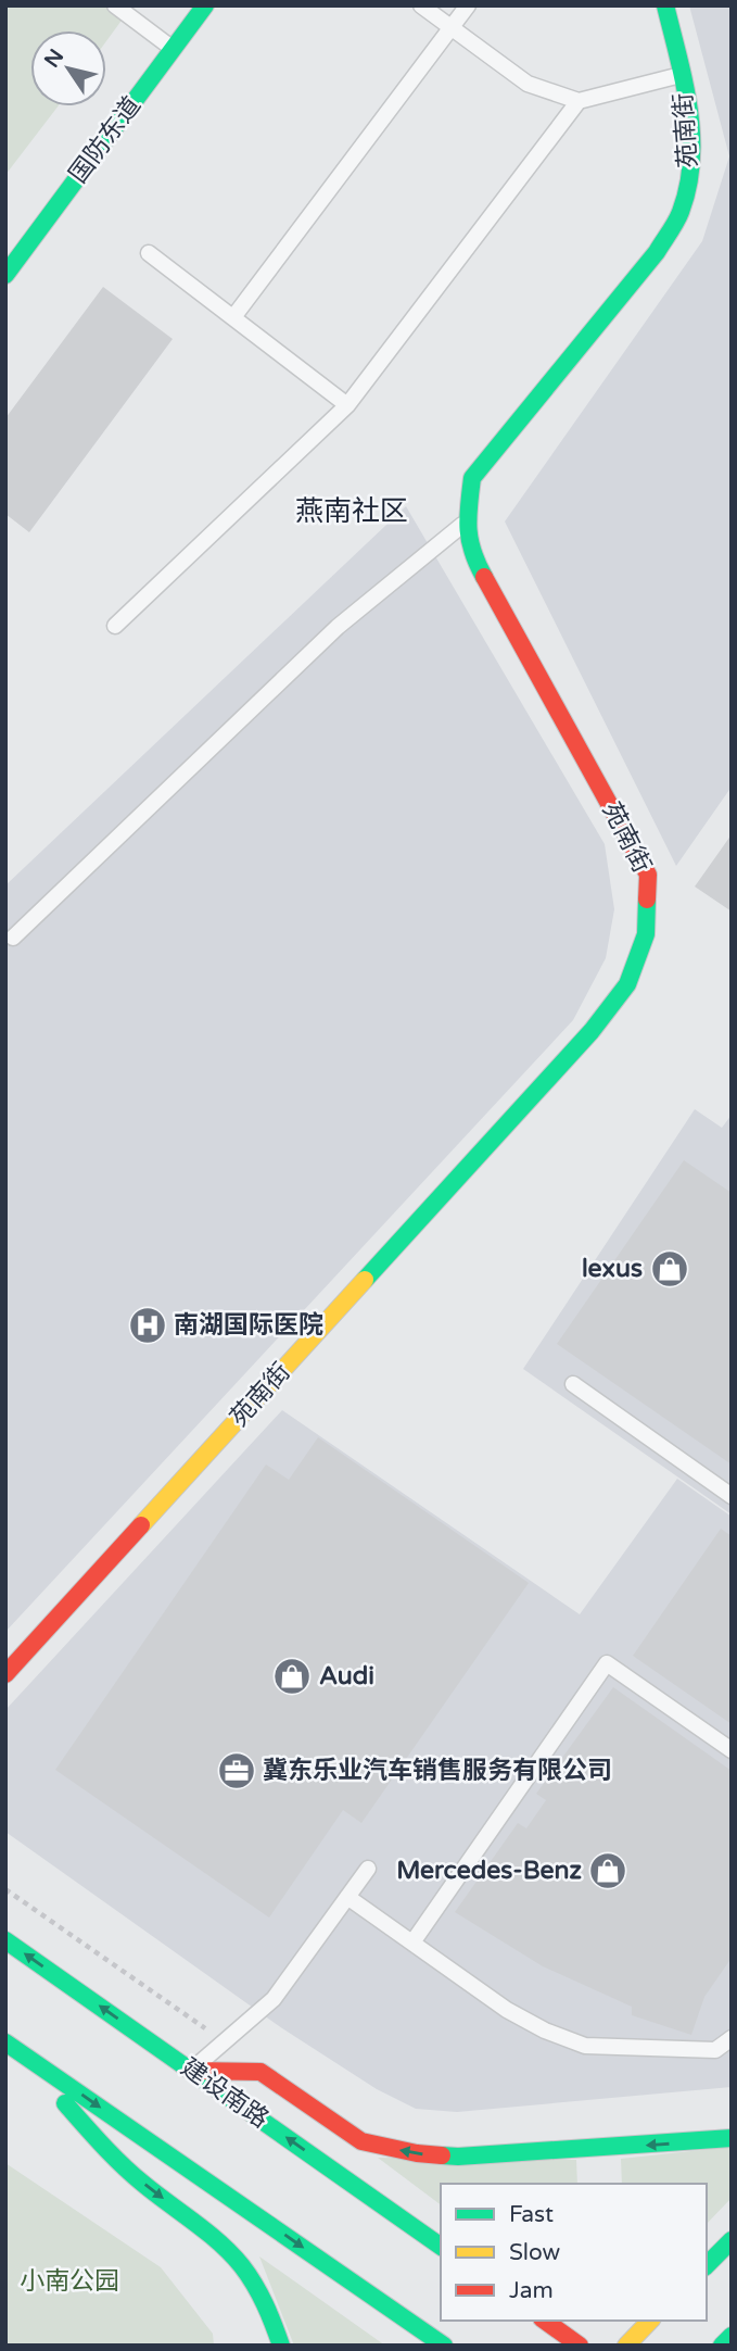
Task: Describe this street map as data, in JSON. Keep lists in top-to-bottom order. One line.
{"streets":{"street":["苑南街","国防东道","建设南路"]},"districts":["燕南社区"],"parks":["小南公园"],"places":{"shop":["lexus","Audi","Mercedes-Benz"],"hospital":["南湖国际医院"],"office":["冀东乐业汽车销售服务有限公司"]},"legend":["Fast","Slow","Jam"],"north":"top left"}
